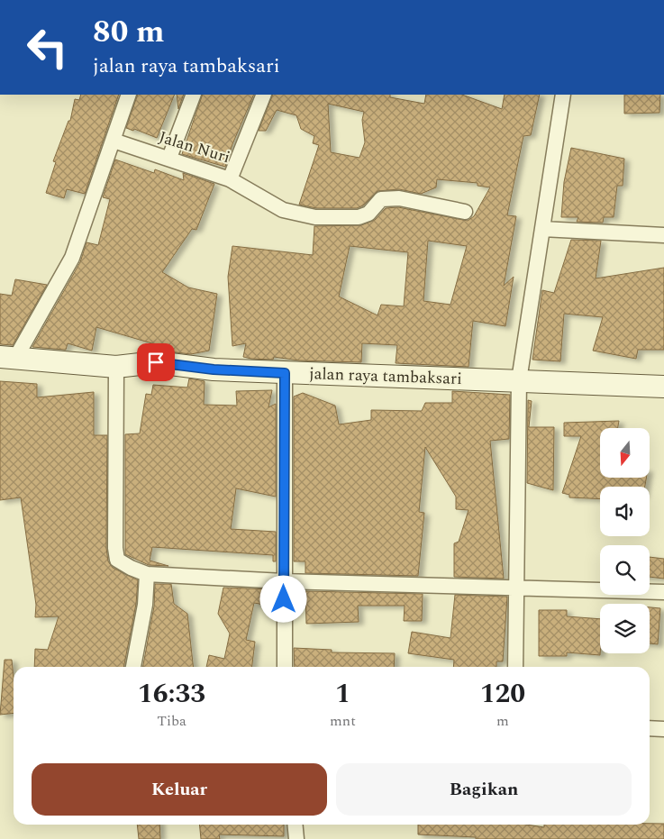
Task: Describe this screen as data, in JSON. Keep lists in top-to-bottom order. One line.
{"streets":{"street":["Jalan Nuri","jalan raya tambaksari"]},"north":"bottom","page":{"turn":["80 m","jalan raya tambaksari"],"eta":["16:33","Tiba","1","mnt","120","m"],"buttons":["Keluar","Bagikan"]}}
